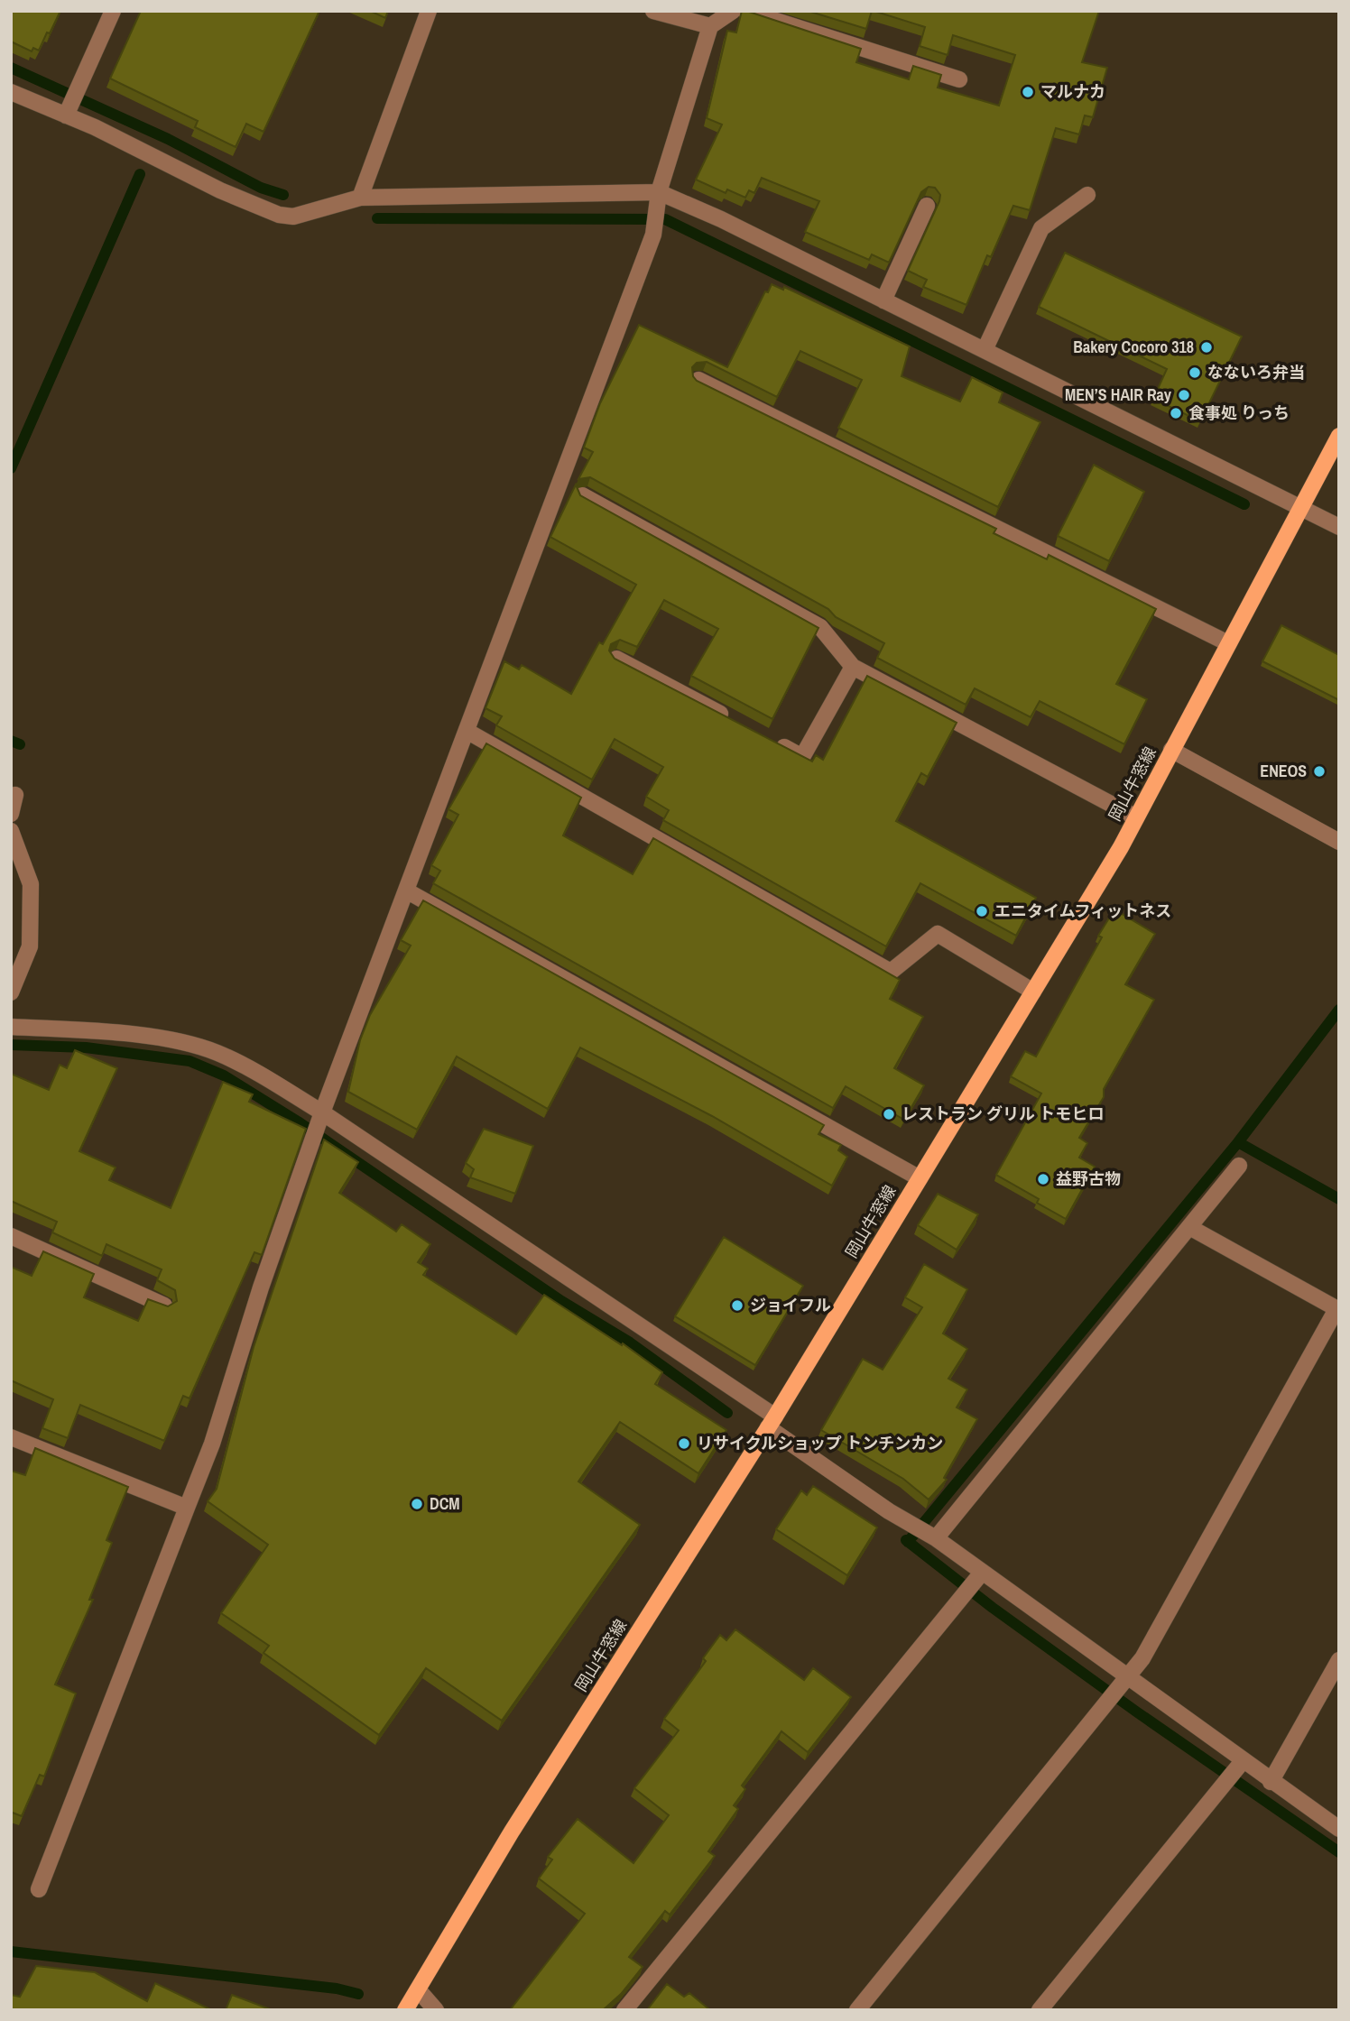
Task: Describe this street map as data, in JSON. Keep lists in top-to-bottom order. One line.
{"streets":{"main road":["岡山牛窓線"]},"places":["マルナカ","Bakery Cocoro 318","なないろ弁当","MEN’S HAIR Ray","食事処 りっち","ENEOS","エニタイムフィットネス","レストラン グリル トモヒロ","益野古物","ジョイフル","リサイクルショップ トンチンカン","DCM"]}
